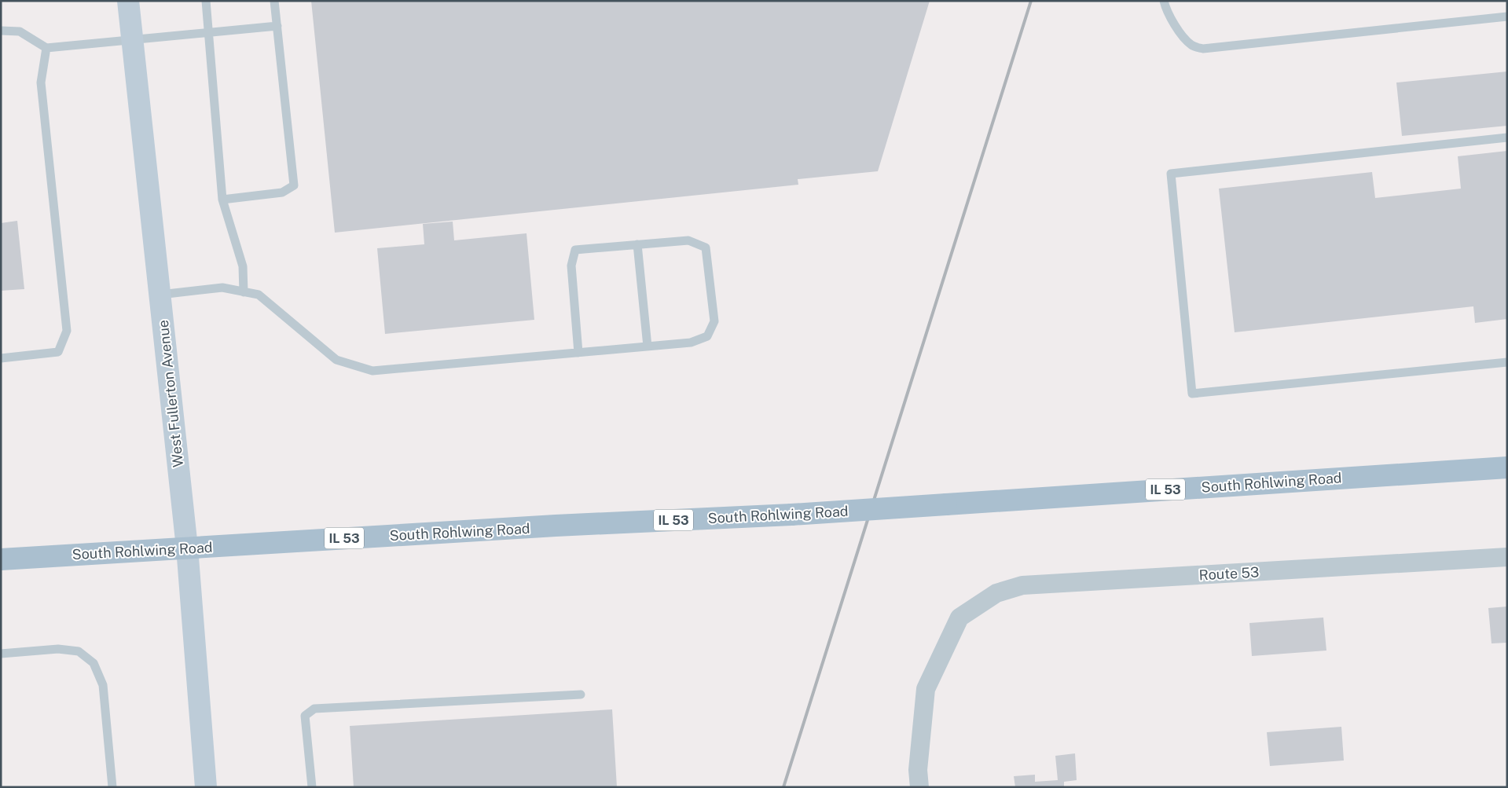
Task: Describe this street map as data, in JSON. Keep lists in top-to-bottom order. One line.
{"streets":{"main road":["South Rohlwing Road","IL 53"],"street":["West Fullerton Avenue","Route 53"]},"crossings":[["West Fullerton Avenue","South Rohlwing Road"]]}
